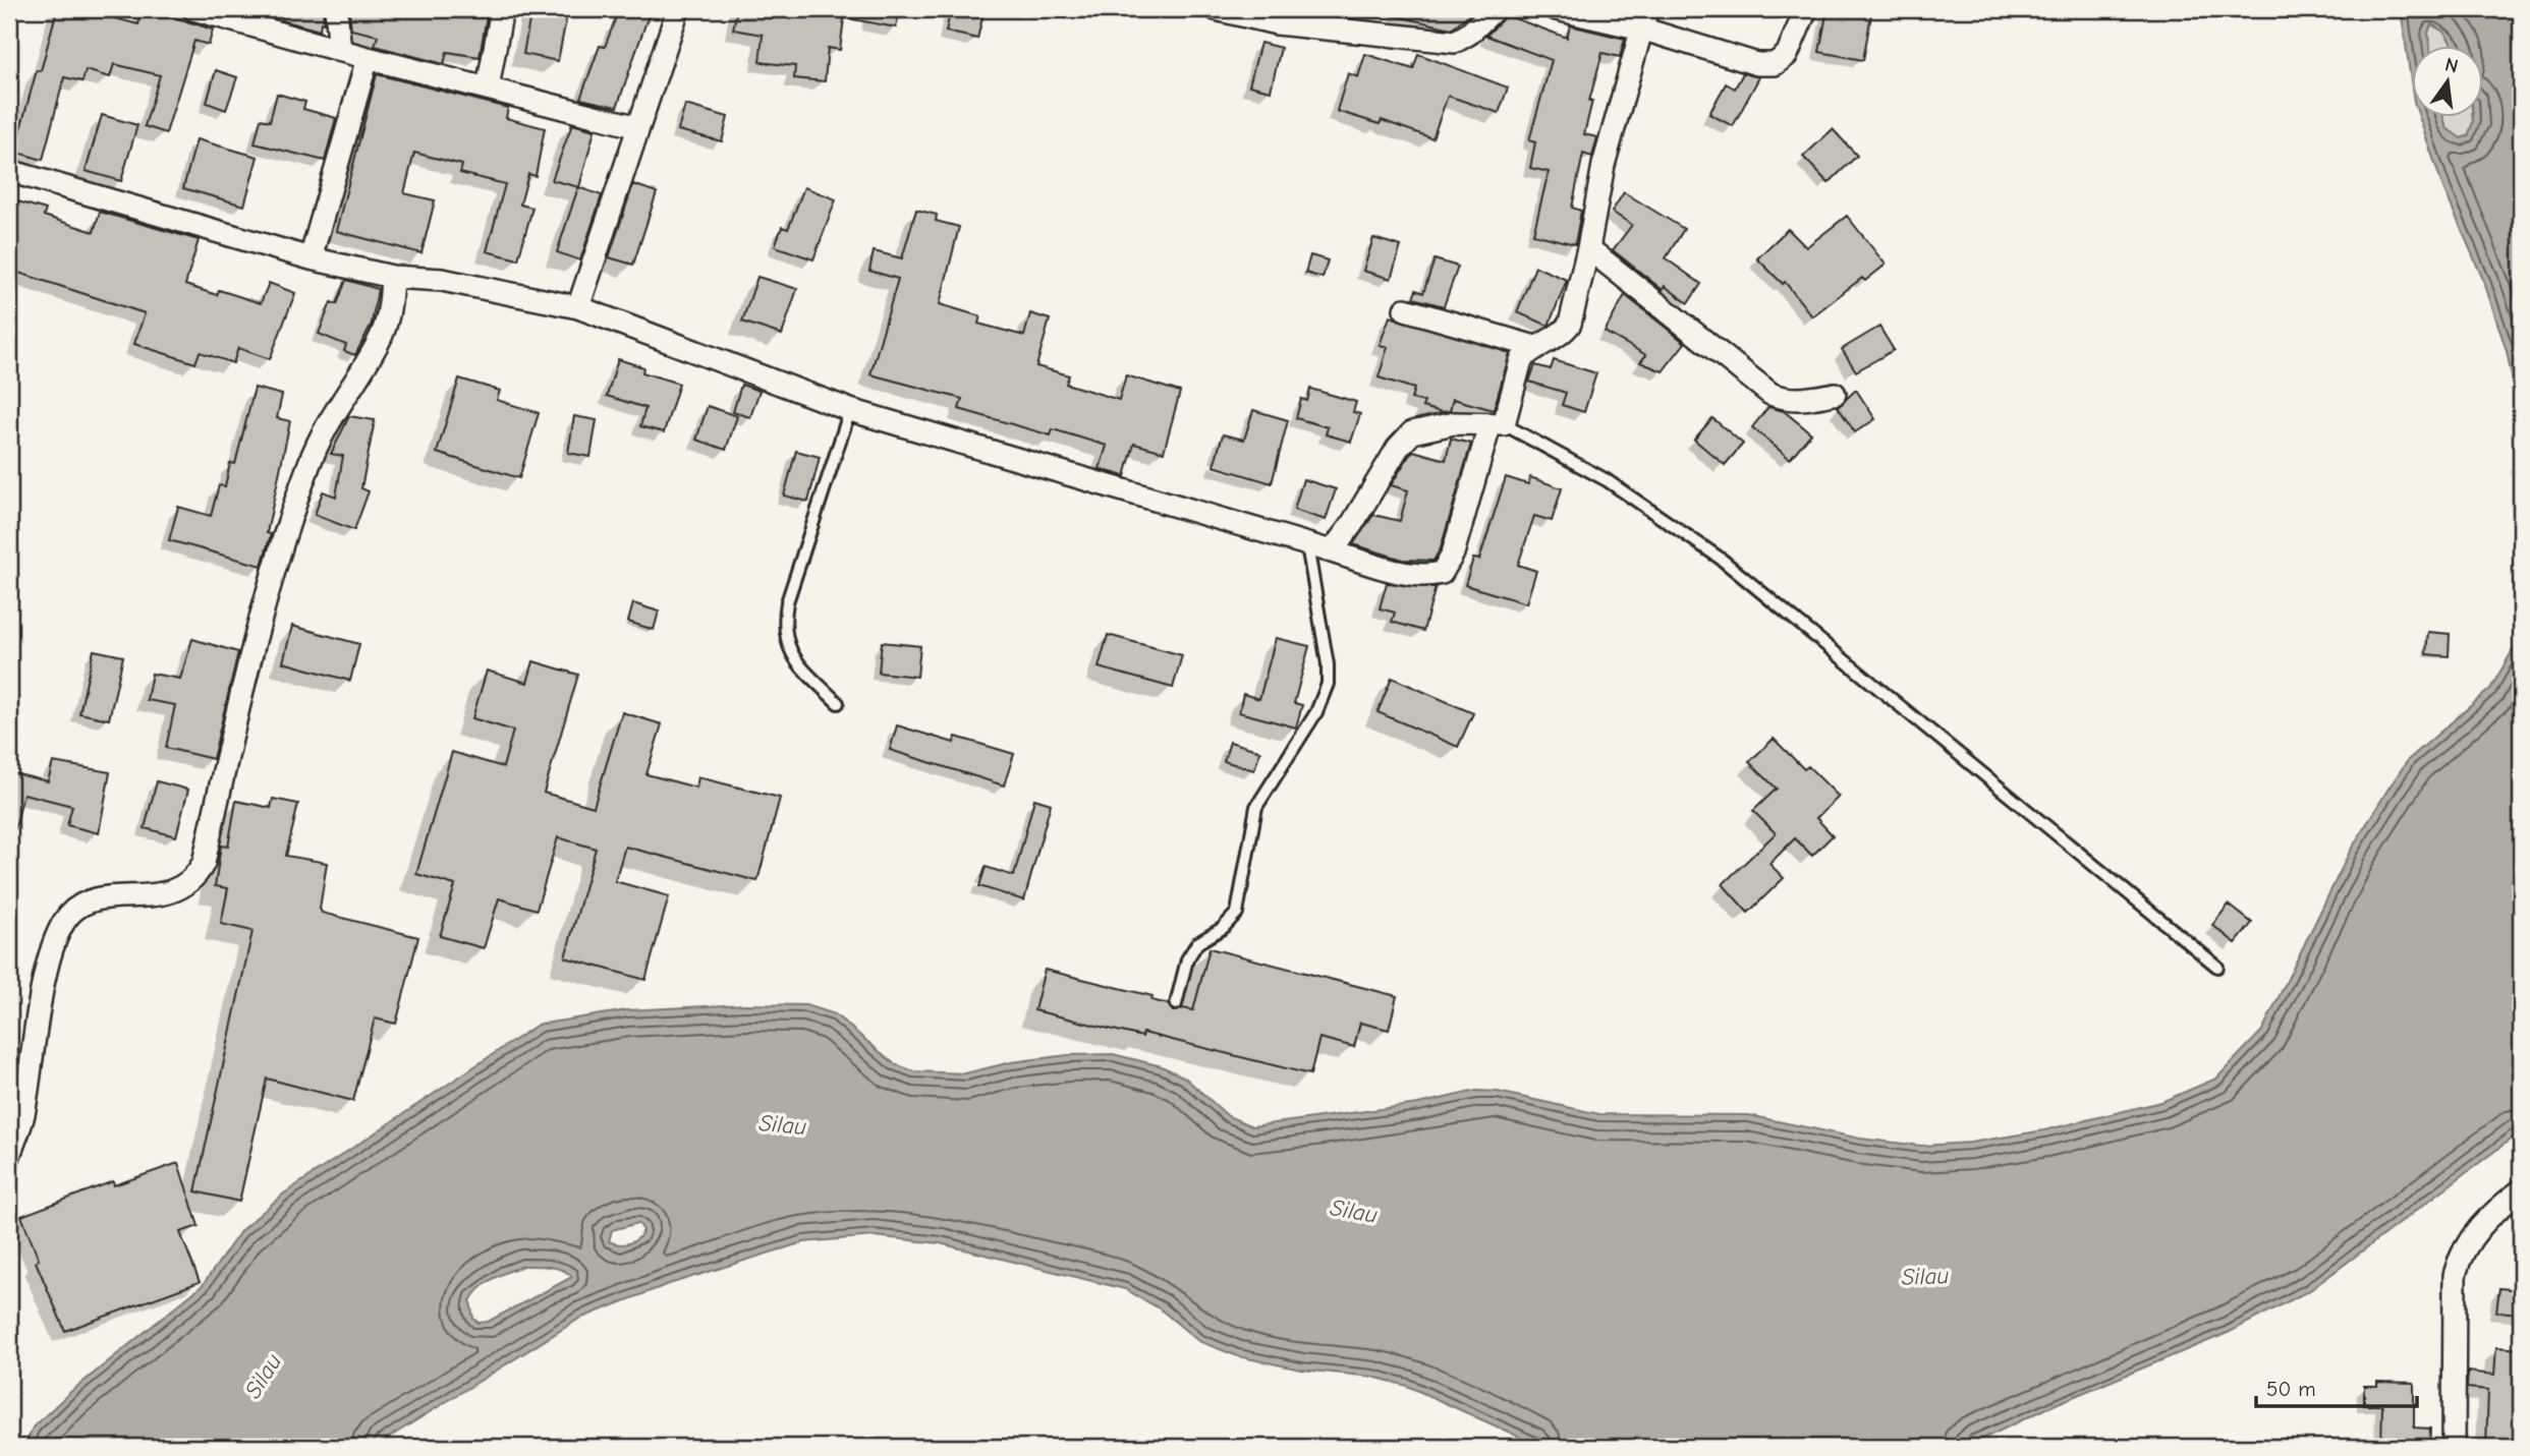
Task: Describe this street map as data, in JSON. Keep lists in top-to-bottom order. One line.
{"water":["Silau"],"scale_bar":"50 m","north":"top"}
